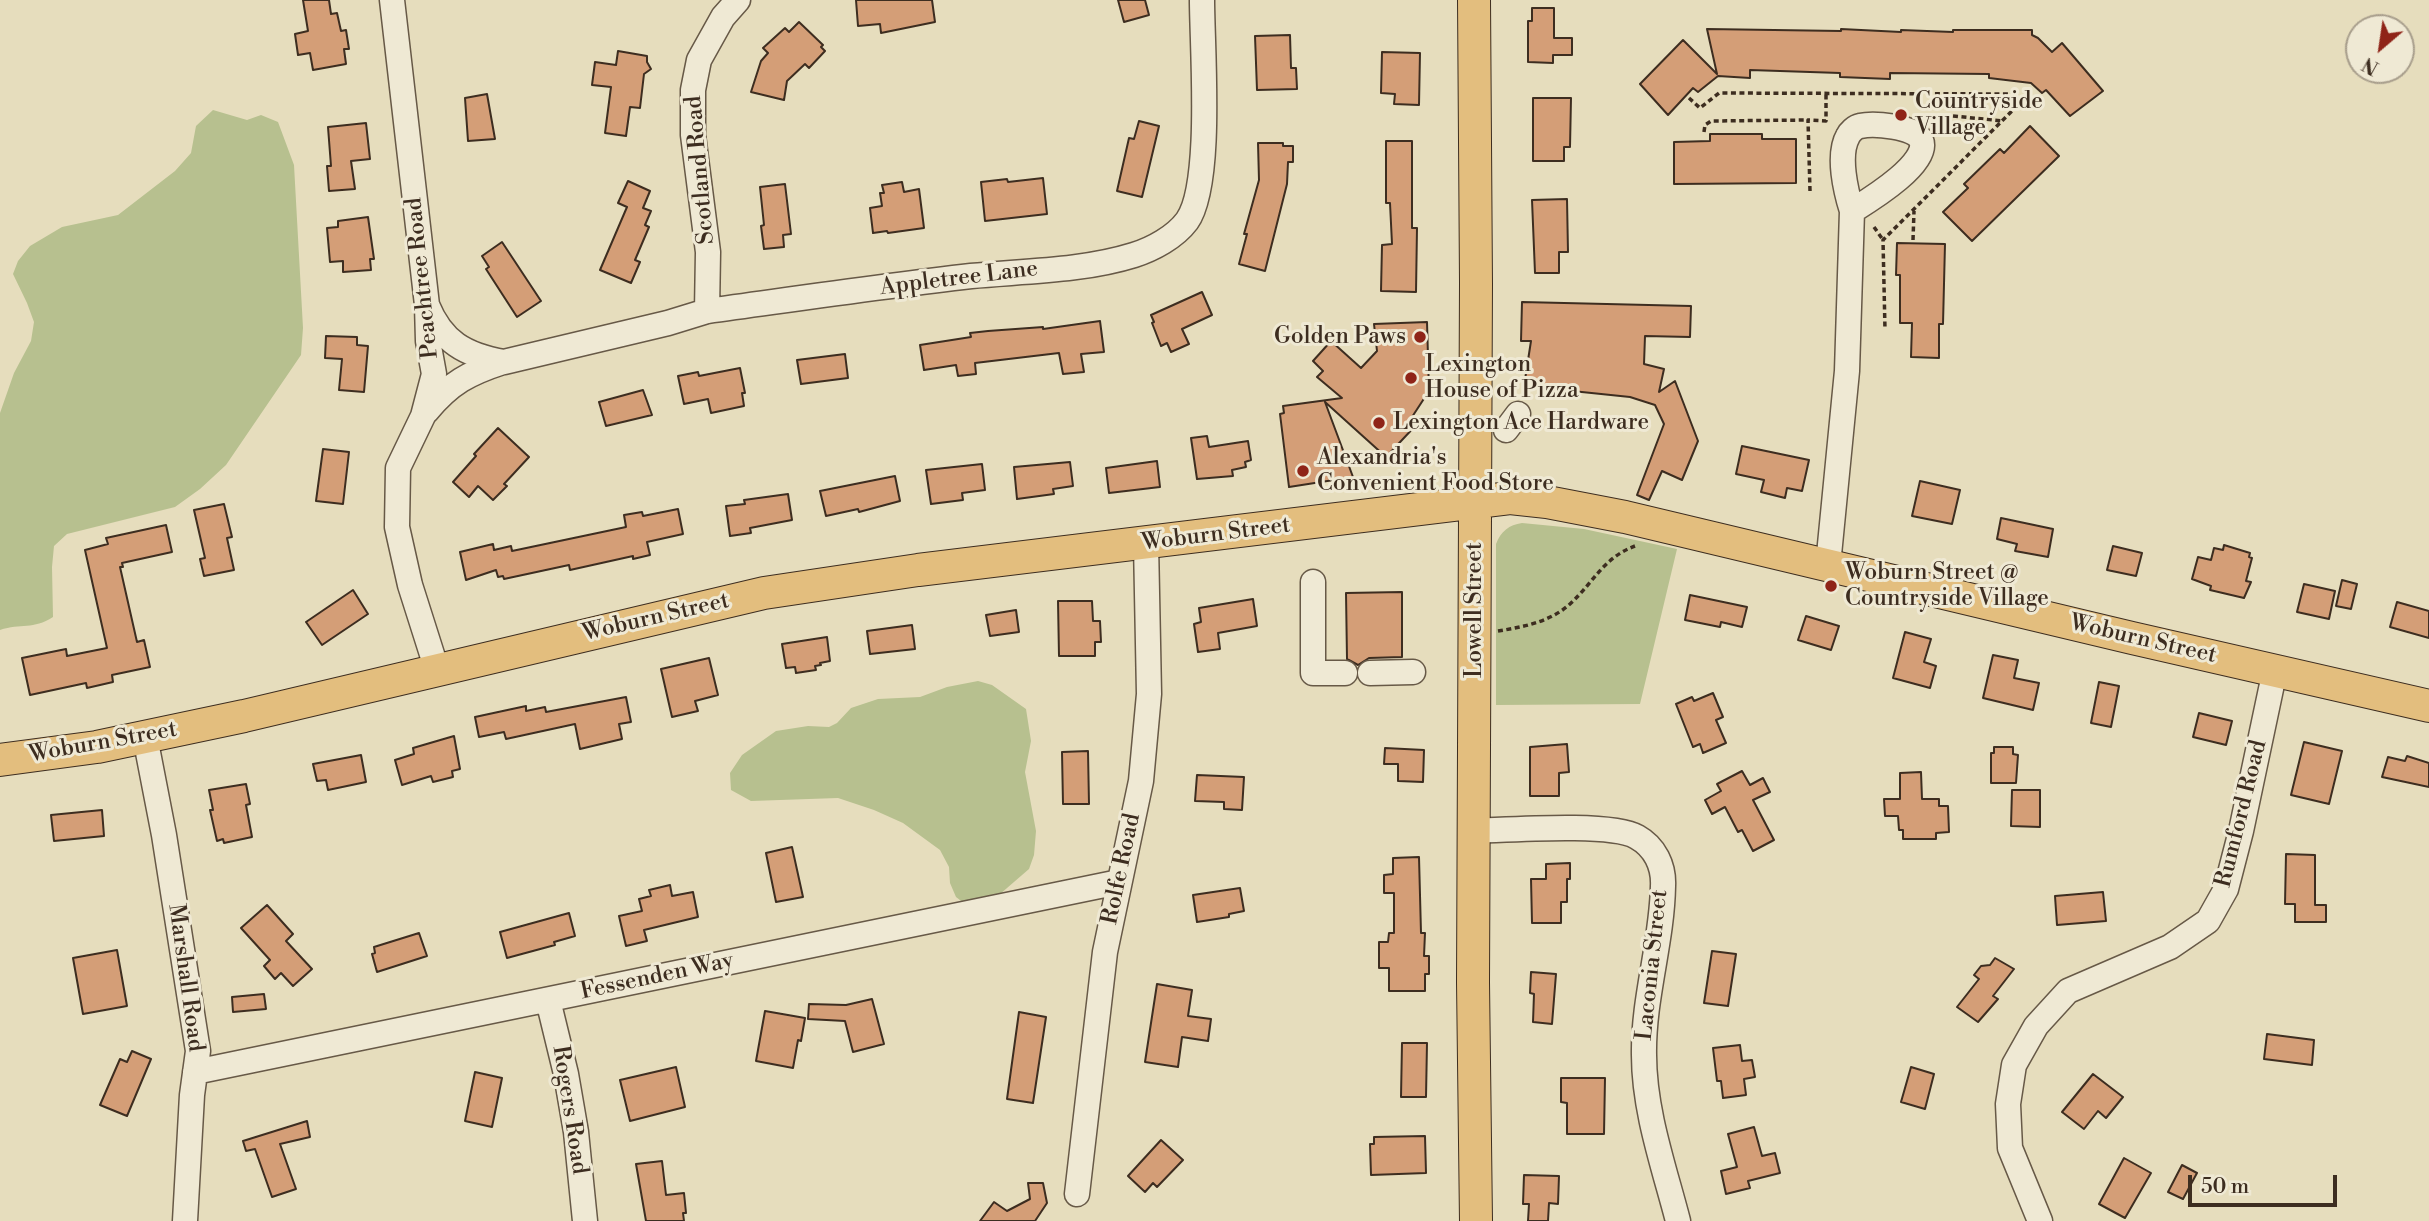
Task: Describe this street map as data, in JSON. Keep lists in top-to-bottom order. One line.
{"streets":{"main road":["Woburn Street","Lowell Street"],"street":["Scotland Road","Peachtree Road","Appletree Lane","Rumford Road","Rolfe Road","Laconia Street","Fessenden Way","Marshall Road","Rogers Road"]},"crossings":[["Scotland Road","Appletree Lane"],["Peachtree Road","Appletree Lane"],["Peachtree Road","Woburn Street"],["Woburn Street","Lowell Street"],["Woburn Street","Rumford Road"],["Woburn Street","Rolfe Road"],["Woburn Street","Marshall Road"],["Lowell Street","Laconia Street"],["Rolfe Road","Fessenden Way"],["Fessenden Way","Marshall Road"],["Fessenden Way","Rogers Road"]],"places":["Countryside Village","Golden Paws","Lexington House of Pizza","Lexington Ace Hardware","Alexandria's Convenient Food Store","Woburn Street @ Countryside Village"],"scale_bar":"50 m","north":"bottom left"}
